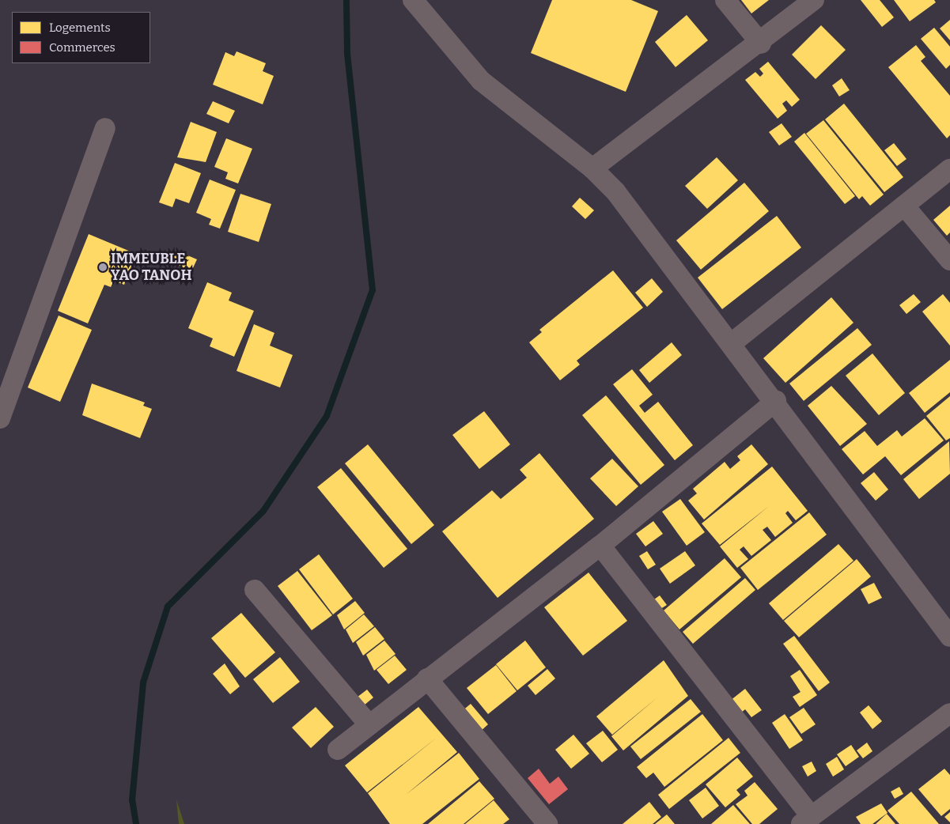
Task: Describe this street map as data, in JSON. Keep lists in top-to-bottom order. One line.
{"places":["IMMEUBLE YAO TANOH"],"legend":["Logements","Commerces"]}
